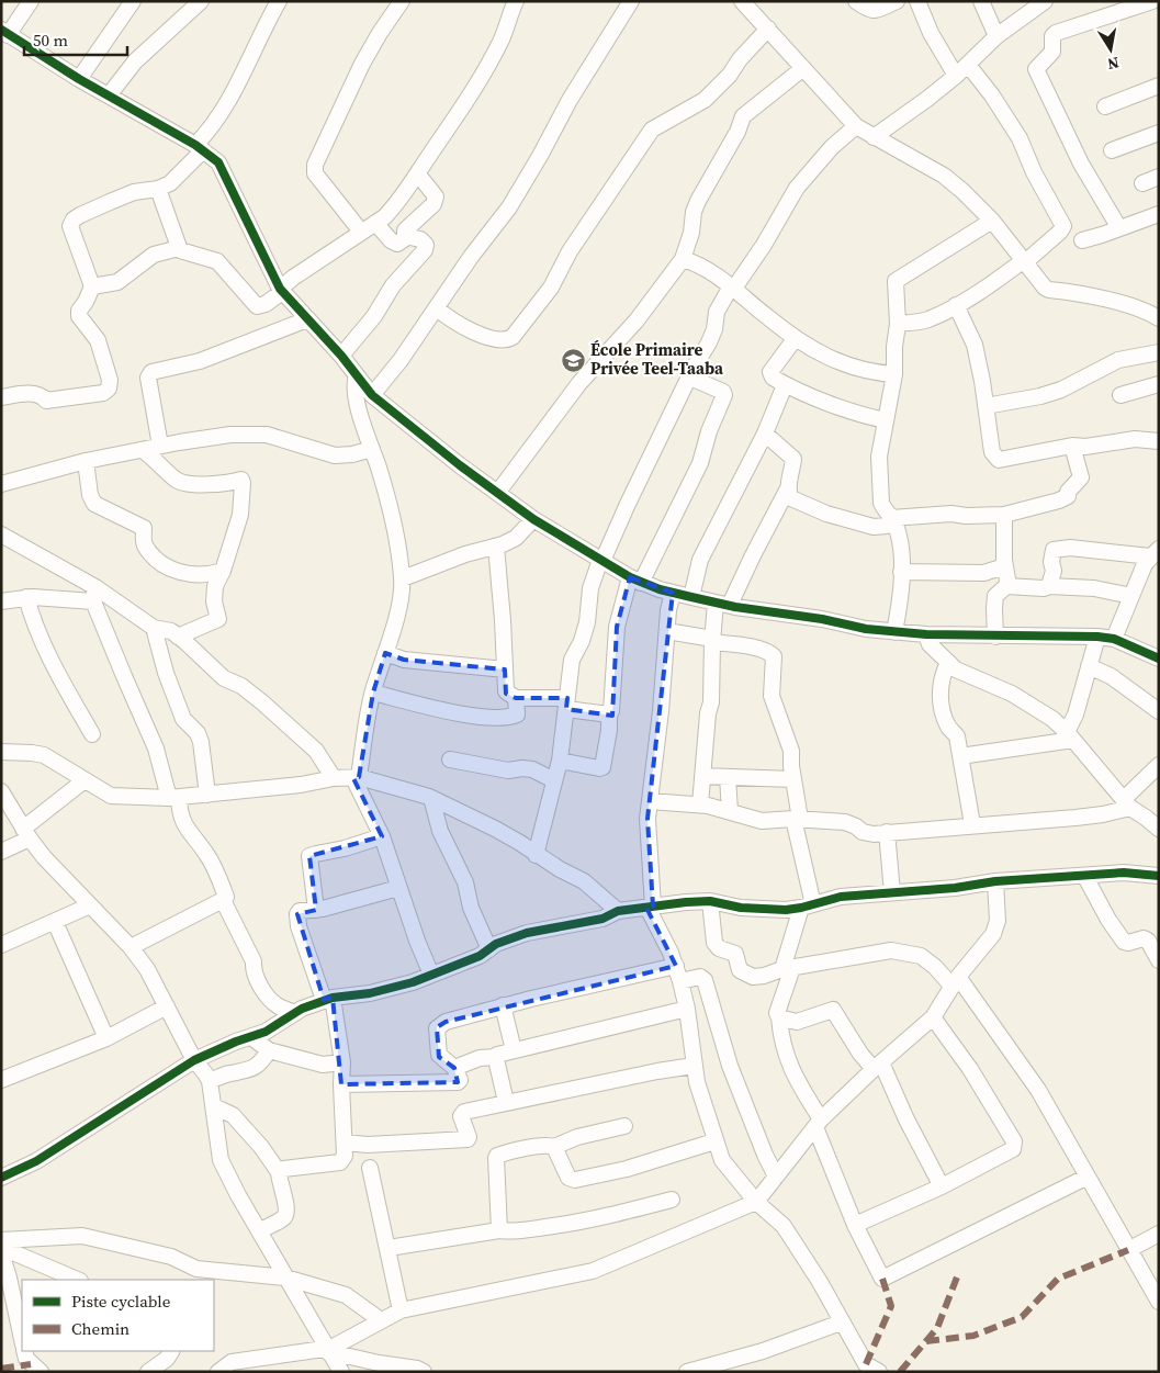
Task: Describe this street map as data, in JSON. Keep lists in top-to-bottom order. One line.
{"places":{"school or university":["École Primaire Privée Teel-Taaba"]},"legend":["Piste cyclable","Chemin"],"scale_bar":"50 m","north":"bottom"}
